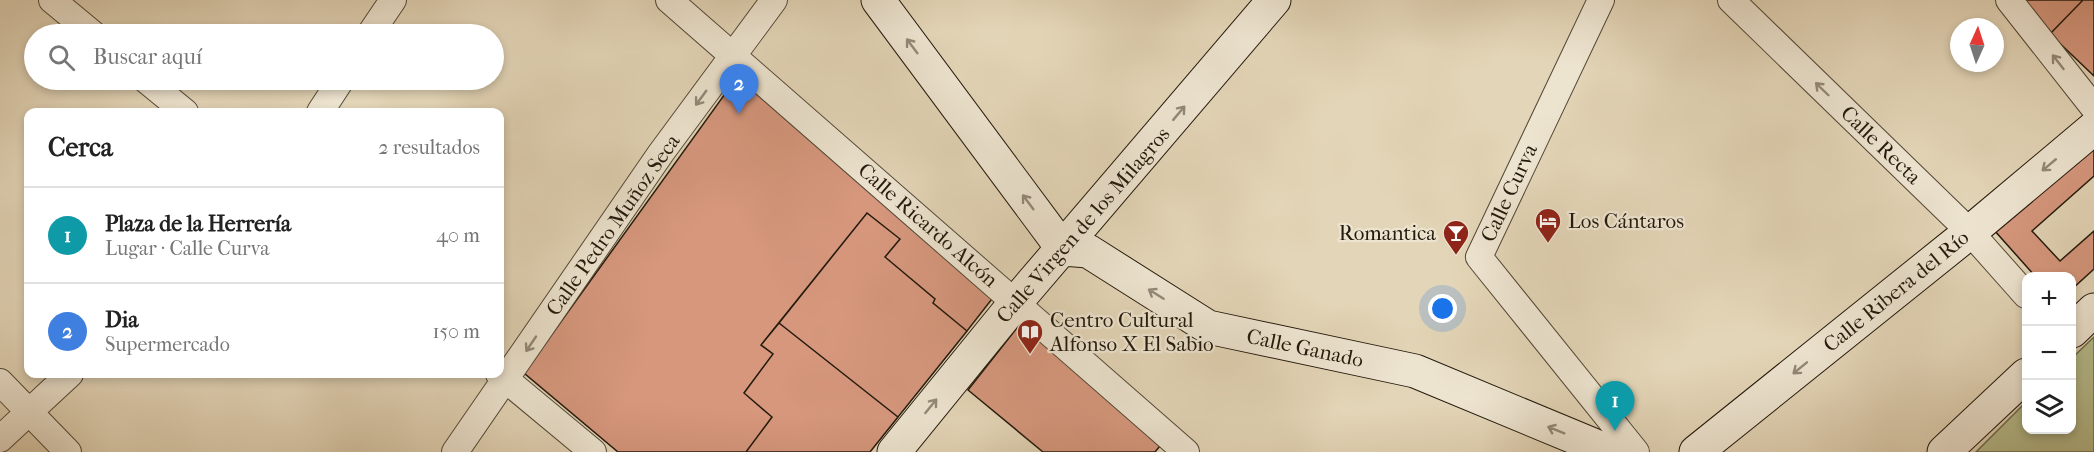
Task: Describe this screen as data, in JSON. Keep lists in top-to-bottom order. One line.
{"streets":{"street":["Calle Recta","Calle Curva","Calle Pedro Muñoz Seca","Calle Ricardo Alcón","Calle Virgen de los Milagros","Calle Ribera del Río","Calle Ganado"]},"crossings":[["Calle Recta","Calle Ribera del Río"],["Calle Pedro Muñoz Seca","Calle Ricardo Alcón"],["Calle Ricardo Alcón","Calle Virgen de los Milagros"],["Calle Virgen de los Milagros","Calle Ganado"]],"one_way":["Calle Pedro Muñoz Seca","Calle Virgen de los Milagros","Calle Ribera del Río","Calle Ganado"],"places":{"hotel":["Los Cántaros"],"bar":["Romantica"],"library":["Centro Cultural Alfonso X El Sabio"]},"north":"top","page":{"search":"Buscar aquí","pins":["2","1"],"heading":["Cerca","2 resultados"],"list":[{"mark":"1","name":"Plaza de la Herrería","note":"Lugar · Calle Curva","value":"40 m"},{"mark":"2","name":"Dia","note":"Supermercado","value":"150 m"}],"map_buttons":["+","−"]}}
